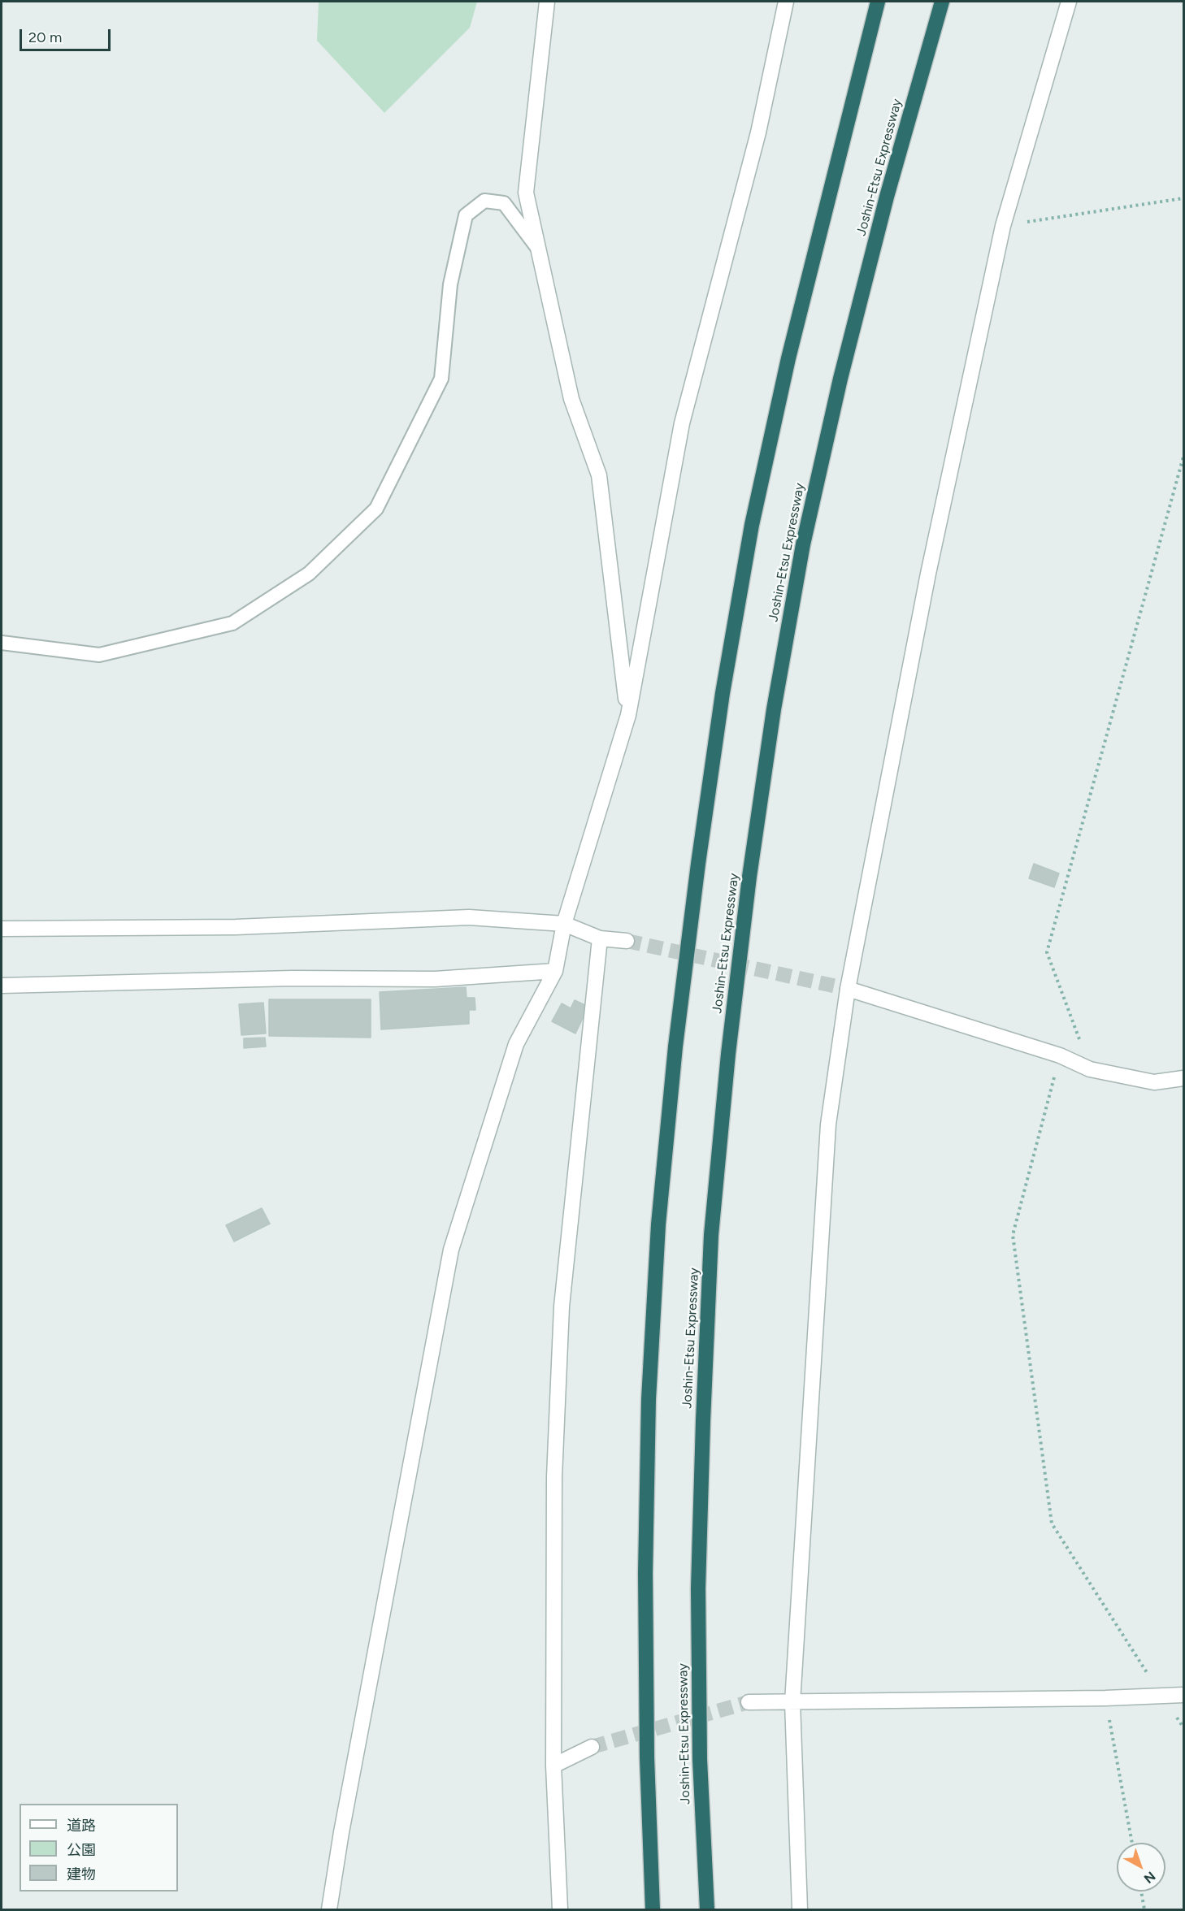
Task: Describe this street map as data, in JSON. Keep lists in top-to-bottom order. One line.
{"streets":{"highway":["Joshin-Etsu Expressway"]},"legend":["道路","公園","建物"],"scale_bar":"20 m","north":"bottom right"}
